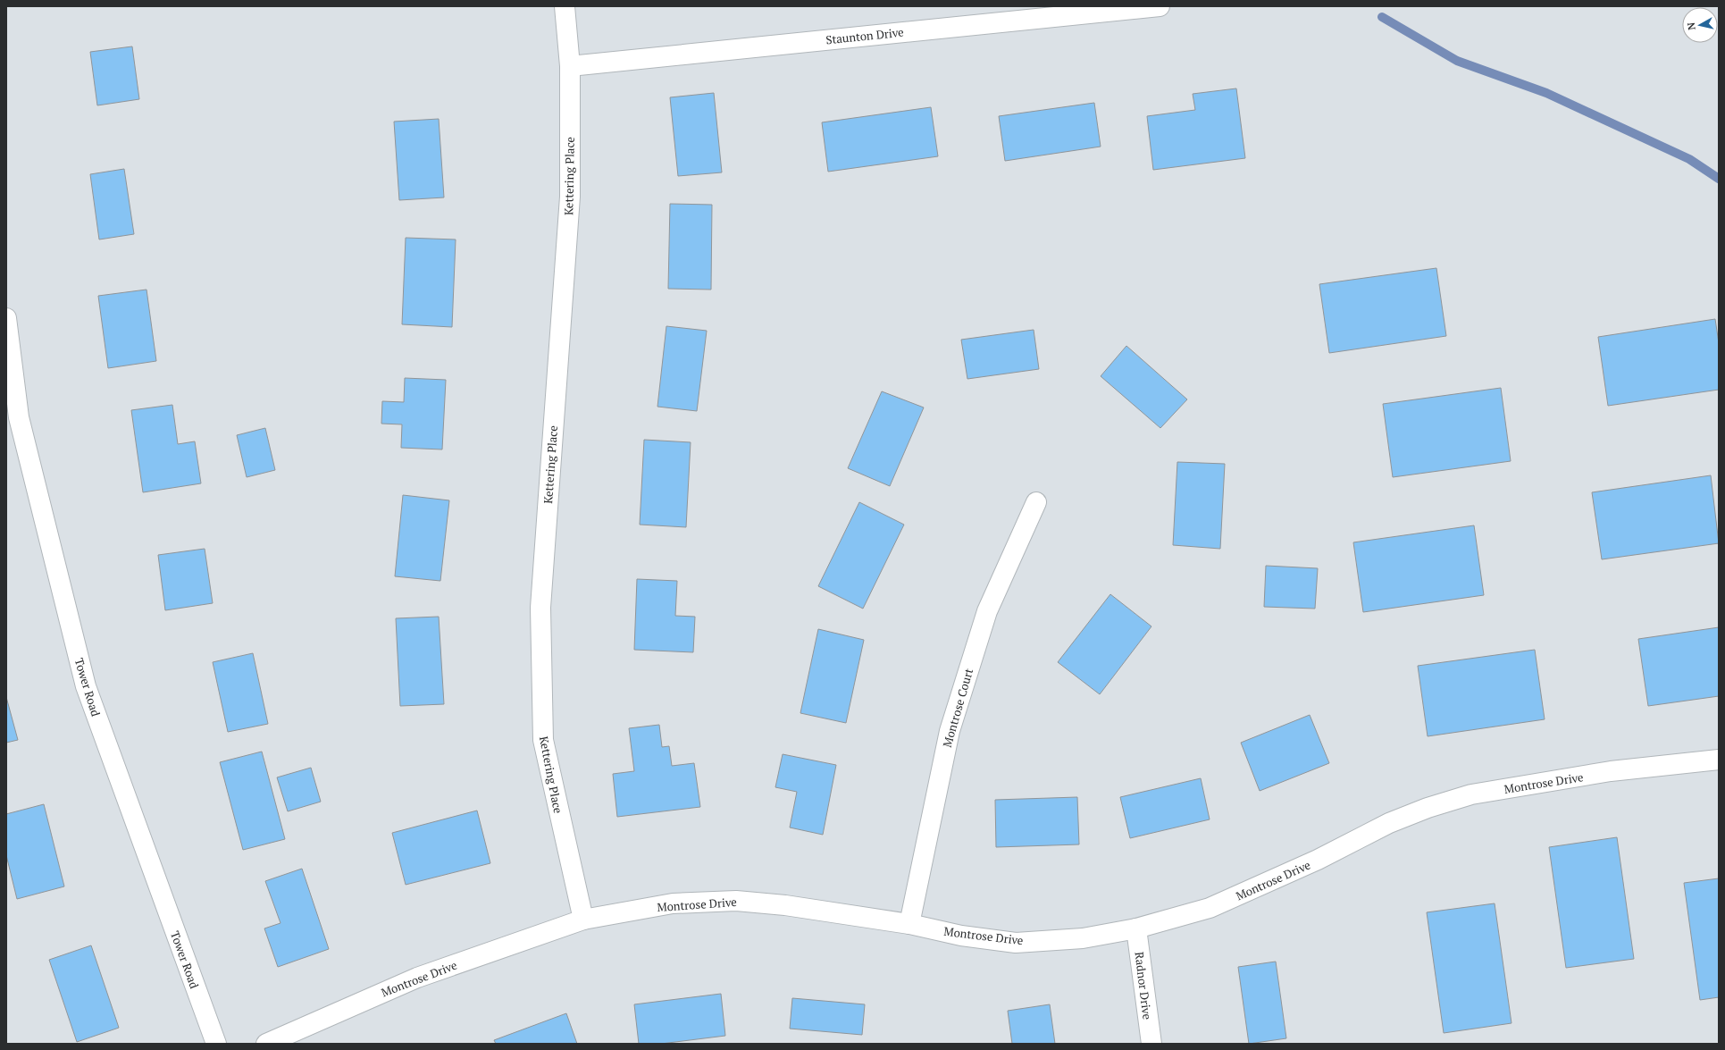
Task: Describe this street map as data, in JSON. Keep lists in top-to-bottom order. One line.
{"streets":{"street":["Staunton Drive","Kettering Place","Tower Road","Montrose Court","Montrose Drive","Radnor Drive"]},"crossings":[["Staunton Drive","Kettering Place"],["Kettering Place","Montrose Drive"],["Montrose Court","Montrose Drive"],["Montrose Drive","Radnor Drive"]],"north":"left"}
